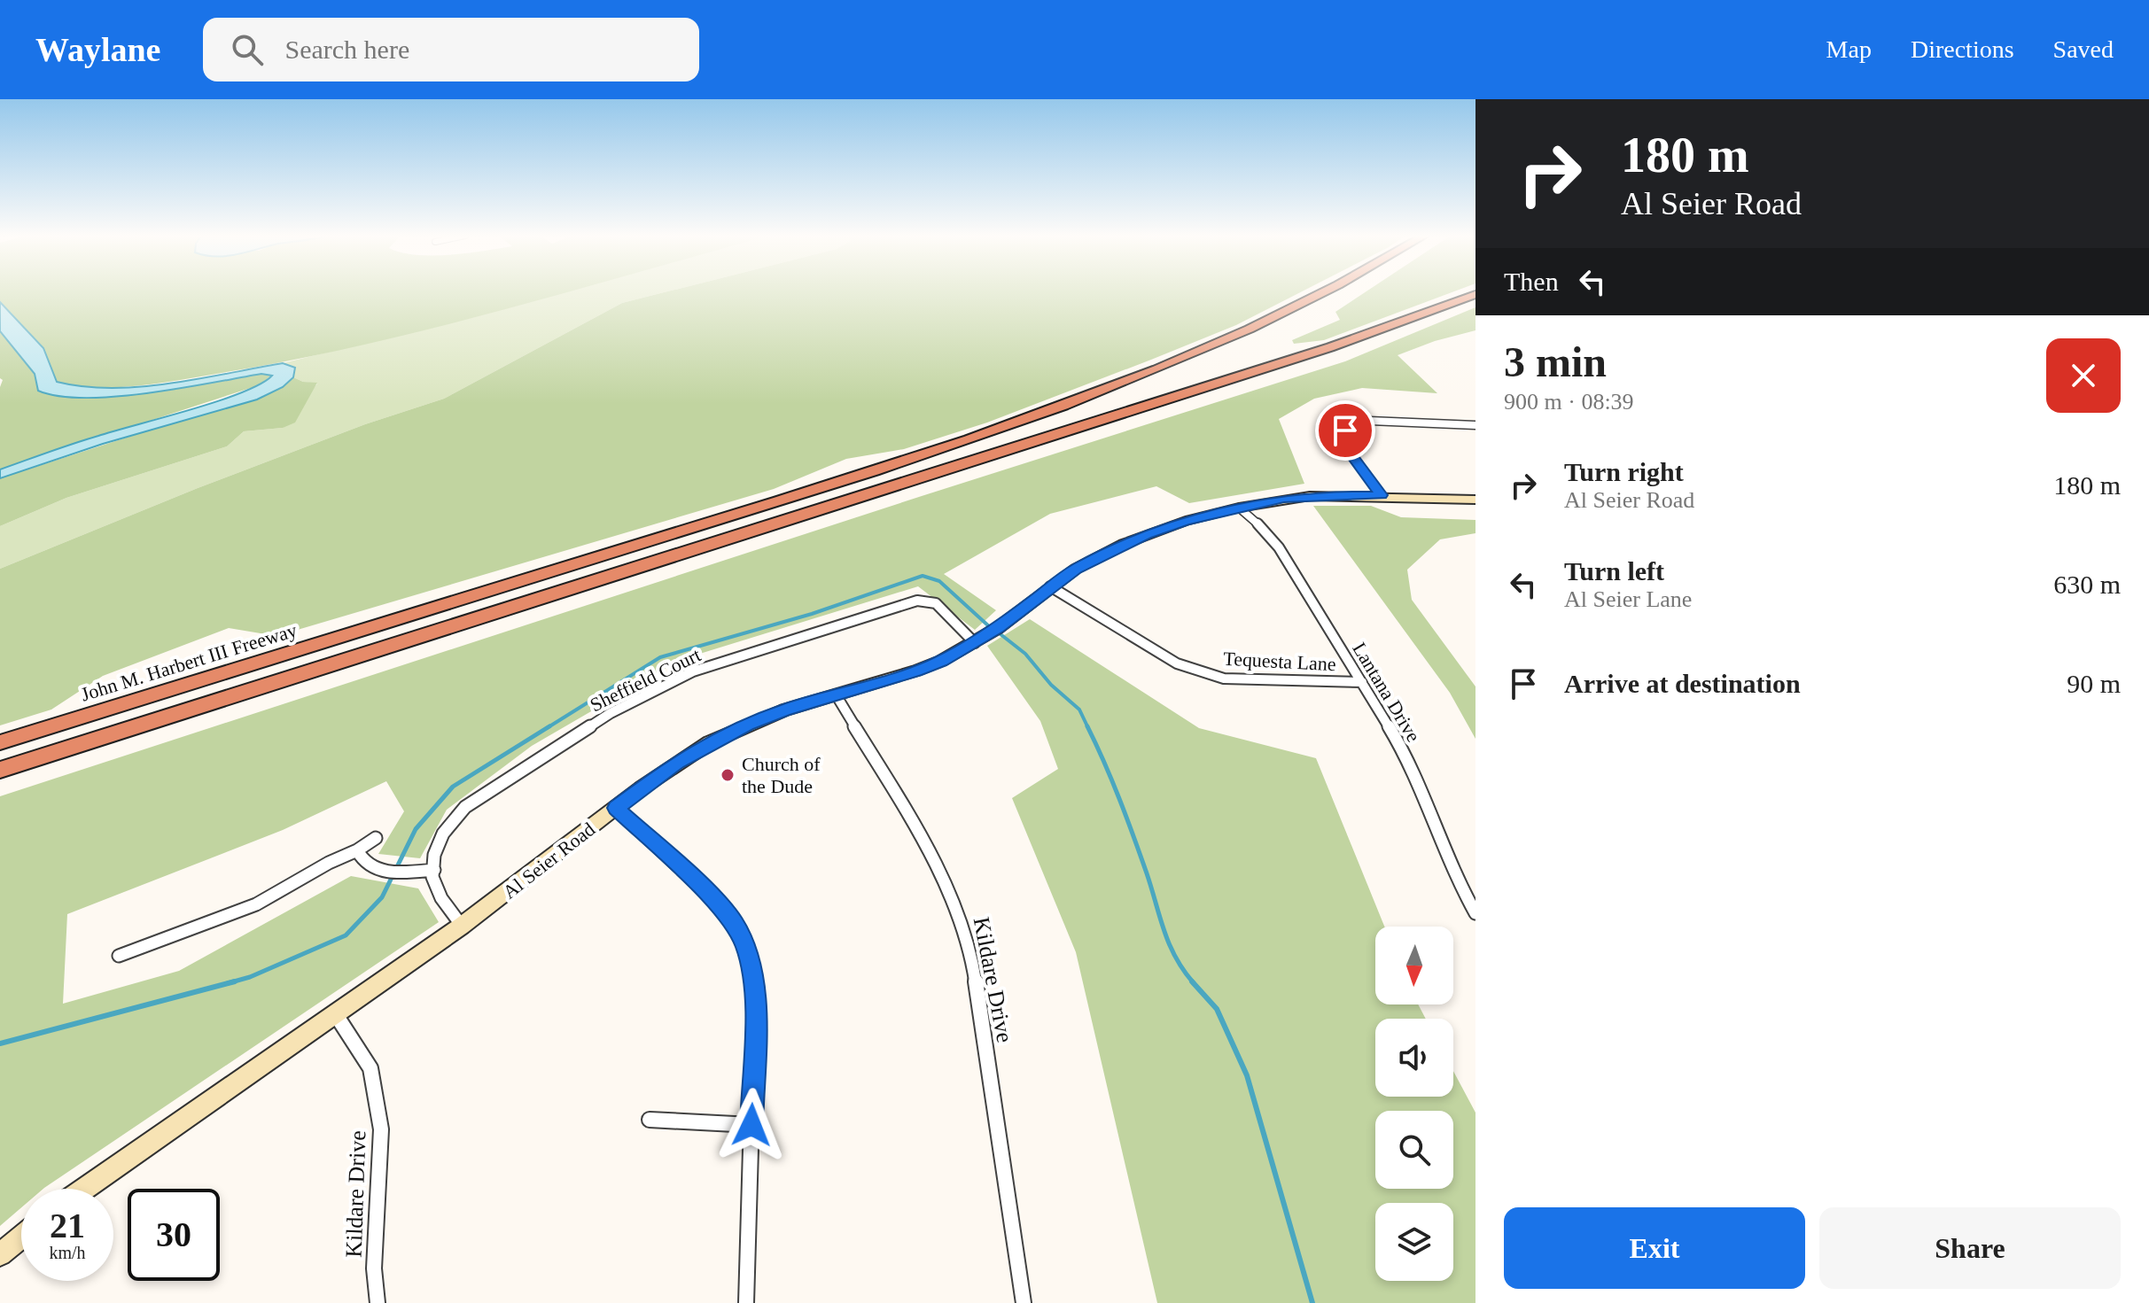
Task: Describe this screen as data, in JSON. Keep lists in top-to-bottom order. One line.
{"streets":{"highway":["John M. Harbert III Freeway"],"street":["Tequesta Lane","Sheffield Court","Lantana Drive","Al Seier Road","Kildare Drive"]},"crossings":[["Tequesta Lane","Lantana Drive"],["Tequesta Lane","Al Seier Road"],["Sheffield Court","Al Seier Road"],["Lantana Drive","Al Seier Road"],["Al Seier Road","Kildare Drive"]],"places":["Church of the Dude"],"north":"bottom","page":{"header":"Waylane","search":"Search here","nav":["Map","Directions","Saved"],"turn":["180 m","Al Seier Road"],"then":"Then","heading":["3 min","900 m · 08:39"],"list":[{"name":"Turn right","note":"Al Seier Road","value":"180 m"},{"name":"Turn left","note":"Al Seier Lane","value":"630 m"},{"name":"Arrive at destination","value":"90 m"}],"speed":"21 km/h","limit":"30","buttons":["Exit","Share"]}}
